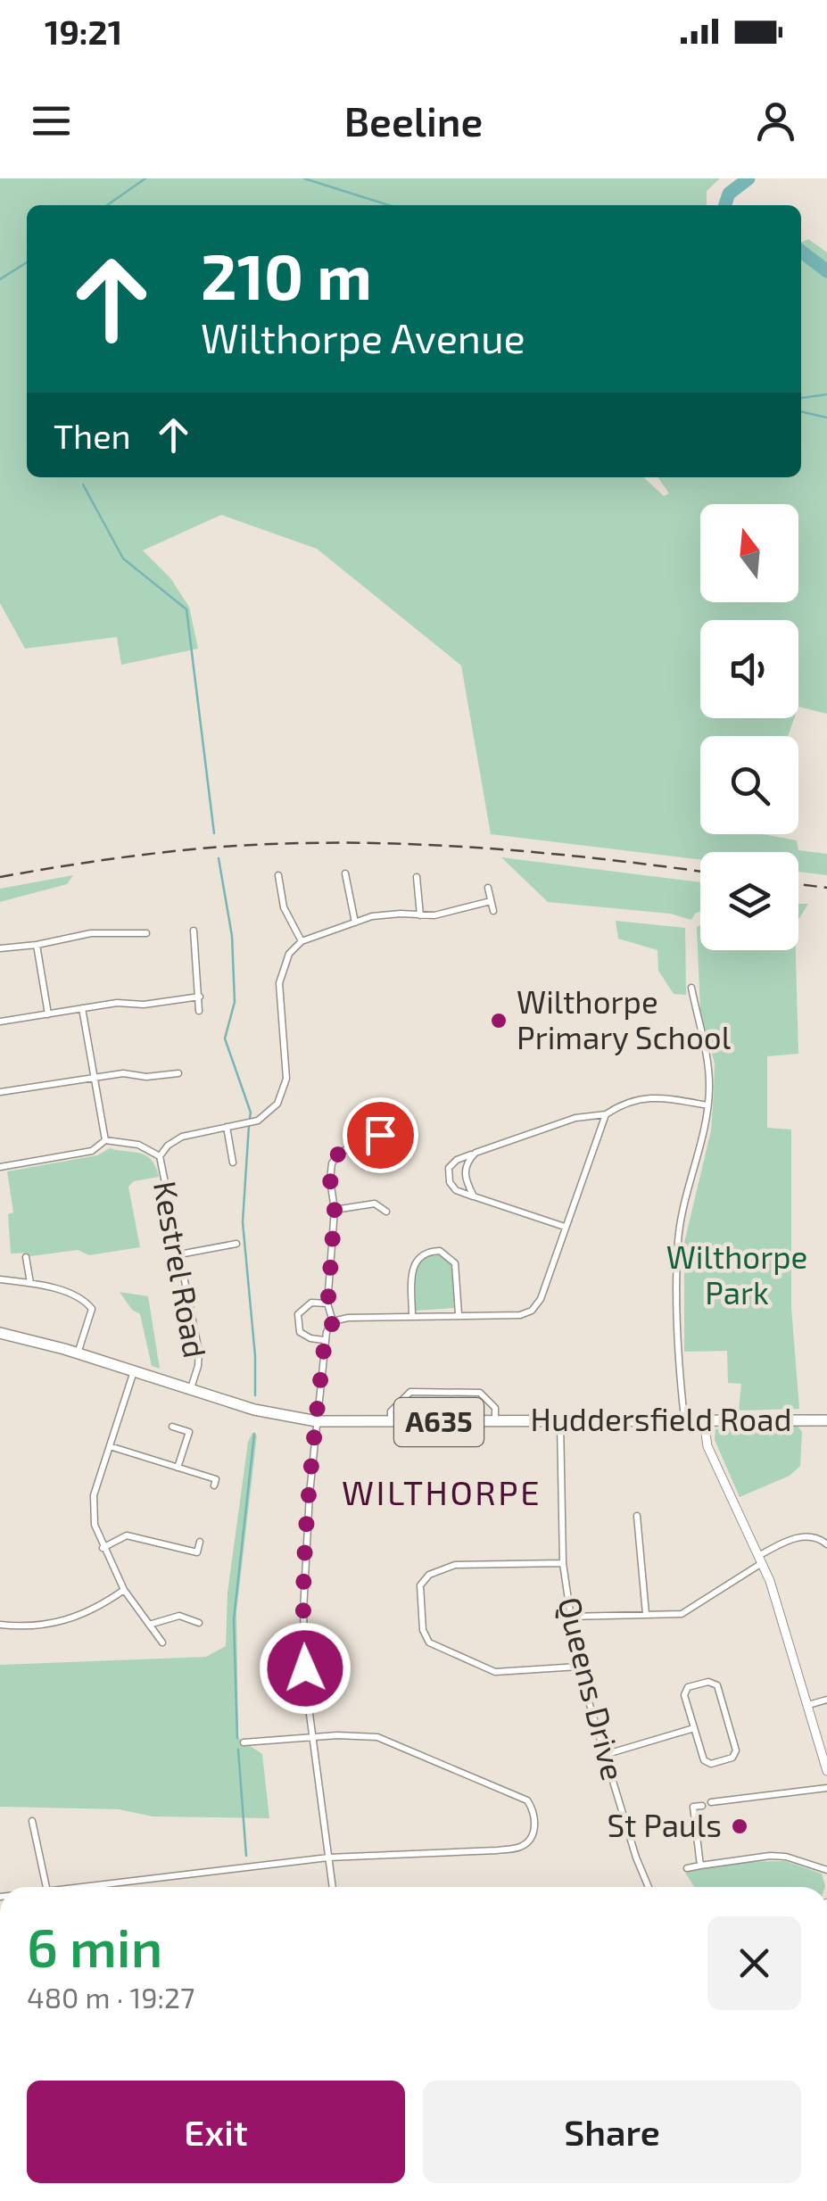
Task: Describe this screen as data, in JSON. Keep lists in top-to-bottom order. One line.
{"streets":{"highway":["Huddersfield Road","A635"],"street":["Kestrel Road","Queens Drive"]},"crossings":[["Kestrel Road","Huddersfield Road"],["Kestrel Road","A635"],["Huddersfield Road","A635"],["Huddersfield Road","Queens Drive"]],"districts":["WILTHORPE"],"parks":["Wilthorpe Park"],"places":["Wilthorpe Primary School","St Pauls"],"north":"top","page":{"status":"19:21","header":"Beeline","turn":["210 m","Wilthorpe Avenue"],"then":"Then","heading":["6 min","480 m · 19:27"],"buttons":["Exit","Share"]}}
